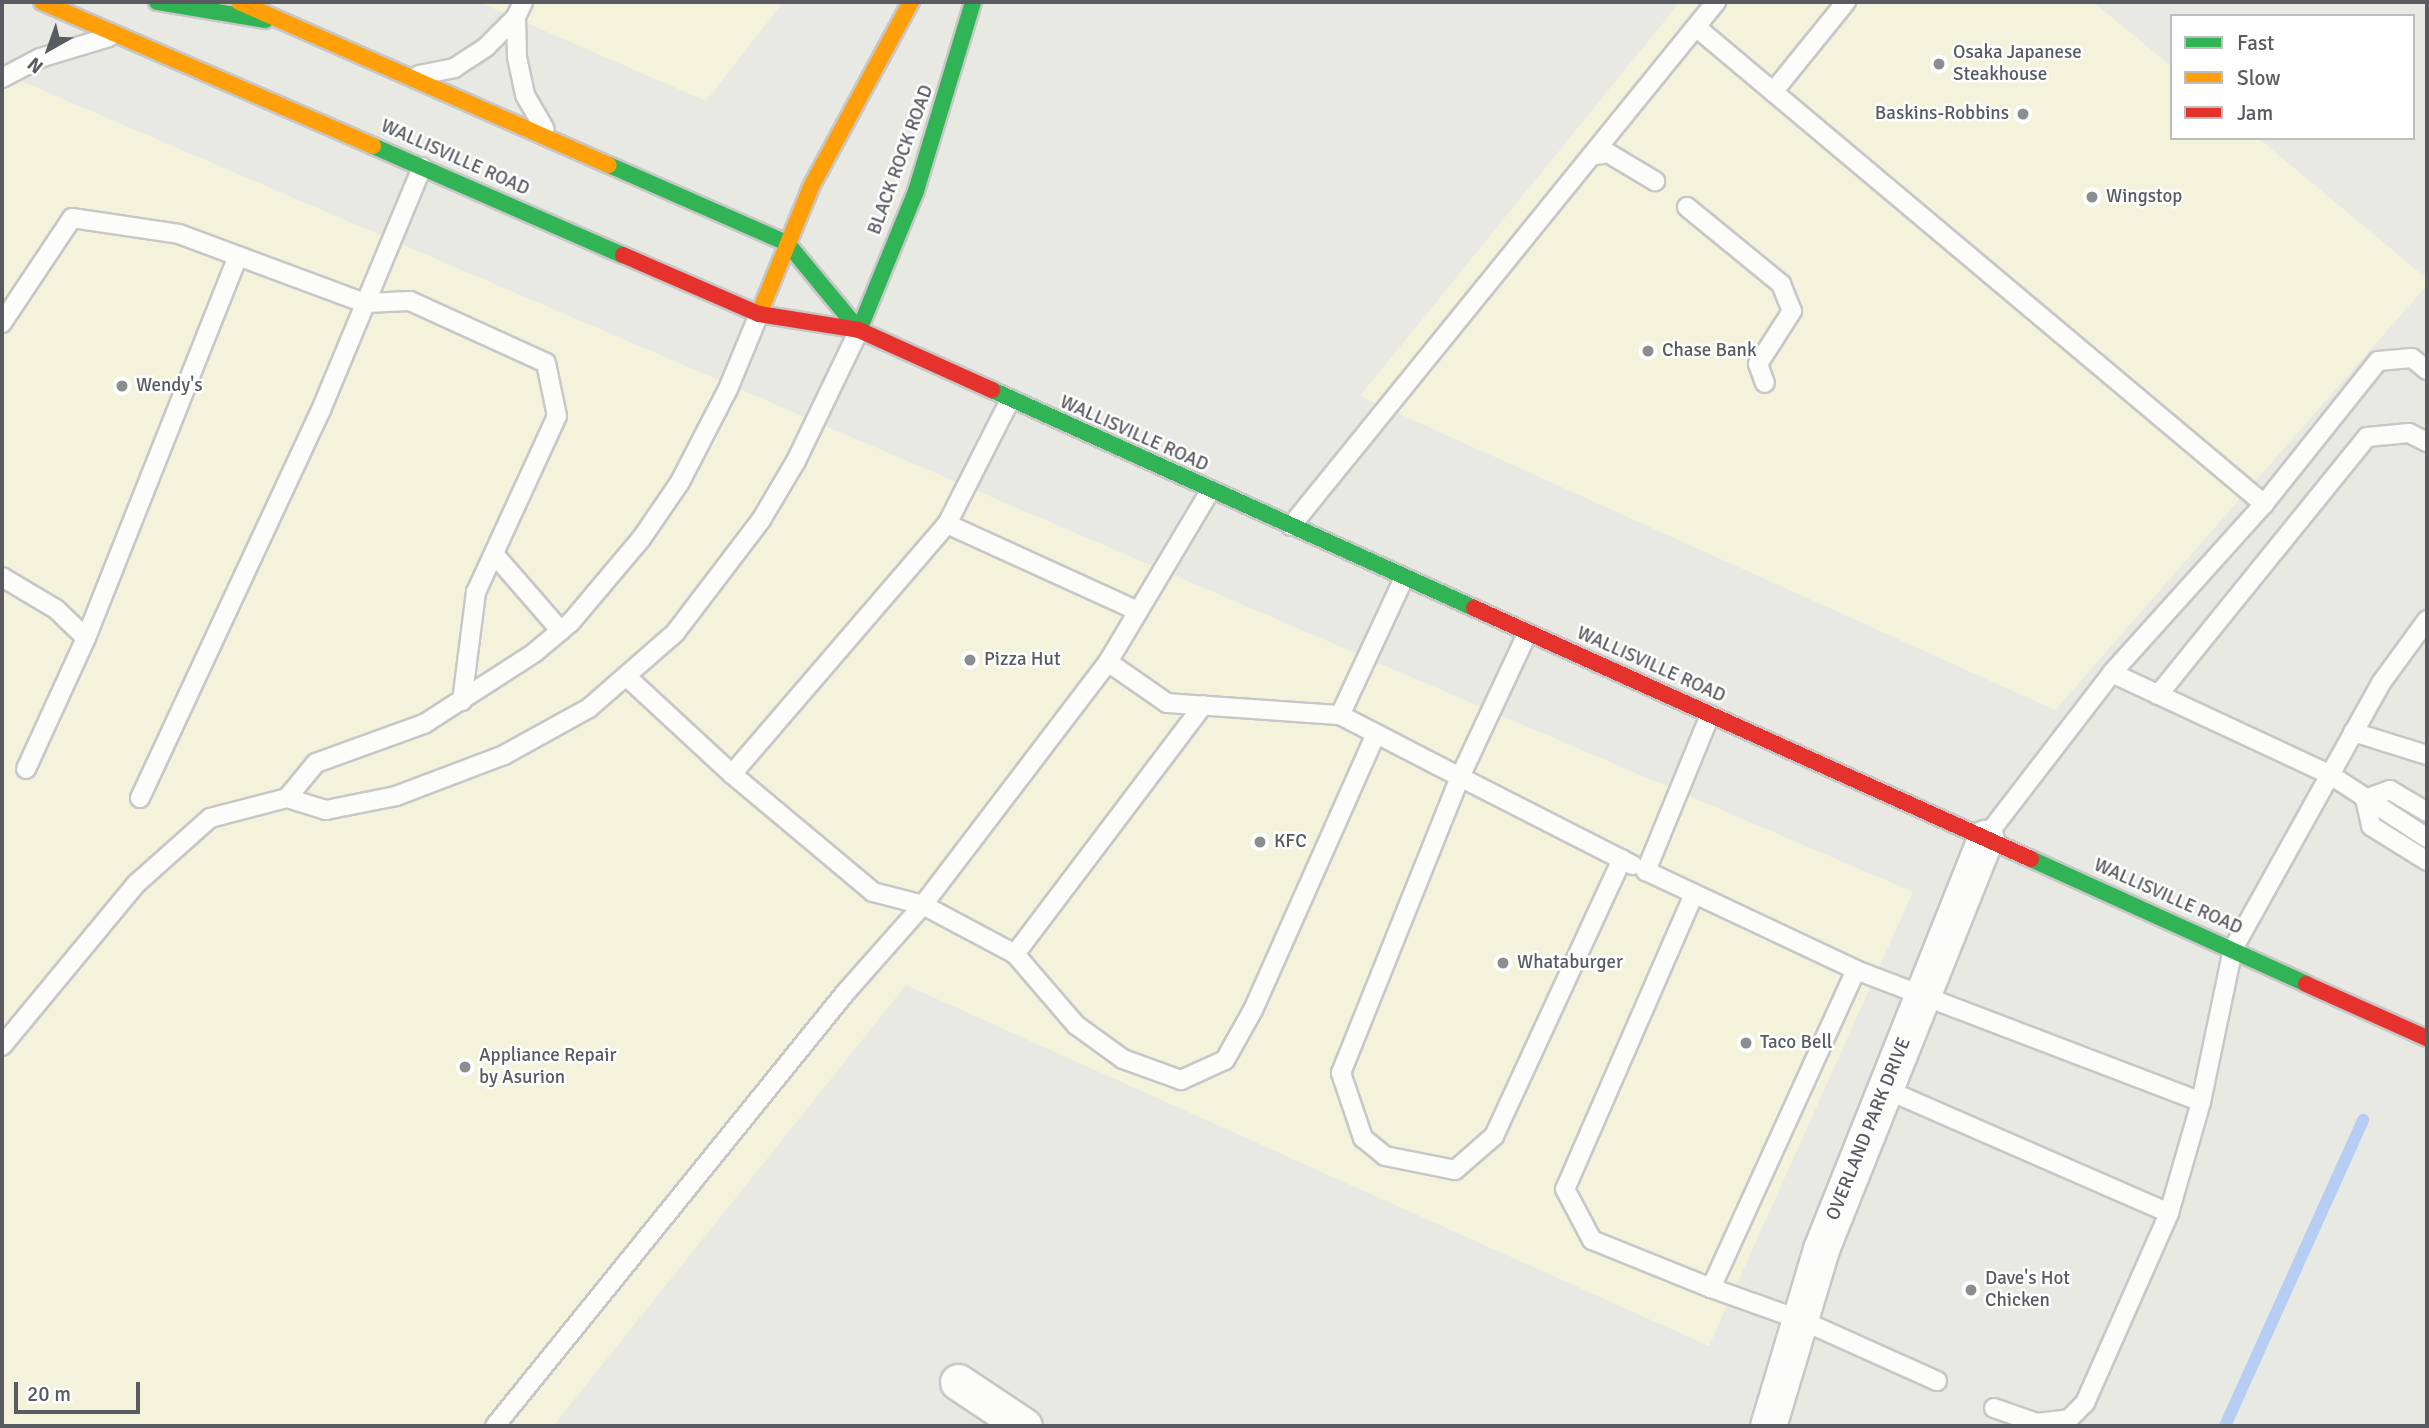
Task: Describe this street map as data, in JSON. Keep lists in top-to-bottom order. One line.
{"streets":{"main road":["WALLISVILLE ROAD","BLACK ROCK ROAD"],"street":["OVERLAND PARK DRIVE"]},"crossings":[["WALLISVILLE ROAD","BLACK ROCK ROAD"],["WALLISVILLE ROAD","OVERLAND PARK DRIVE"]],"places":["Osaka Japanese Steakhouse","Baskins-Robbins","Wingstop","Chase Bank","Wendy's","Pizza Hut","KFC","Whataburger","Taco Bell","Appliance Repair by Asurion","Dave's Hot Chicken"],"legend":["Fast","Slow","Jam"],"scale_bar":"20 m","north":"bottom left"}
